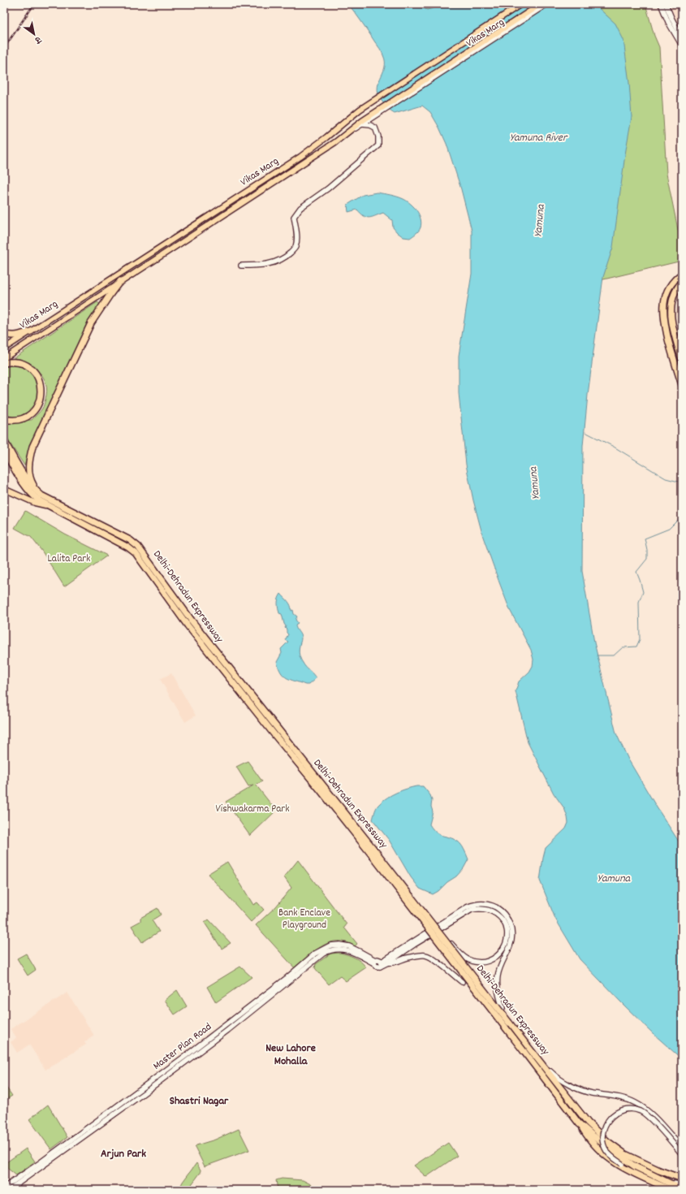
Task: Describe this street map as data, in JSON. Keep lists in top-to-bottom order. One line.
{"streets":{"highway":["Delhi-Dehradun Expressway"],"main road":["Vikas Marg","Master Plan Road"]},"districts":["New Lahore Mohalla","Shastri Nagar","Arjun Park"],"water":["Yamuna River","Yamuna"],"parks":["Lalita Park","Vishwakarma Park","Bank Enclave Playground"],"north":"bottom right"}
